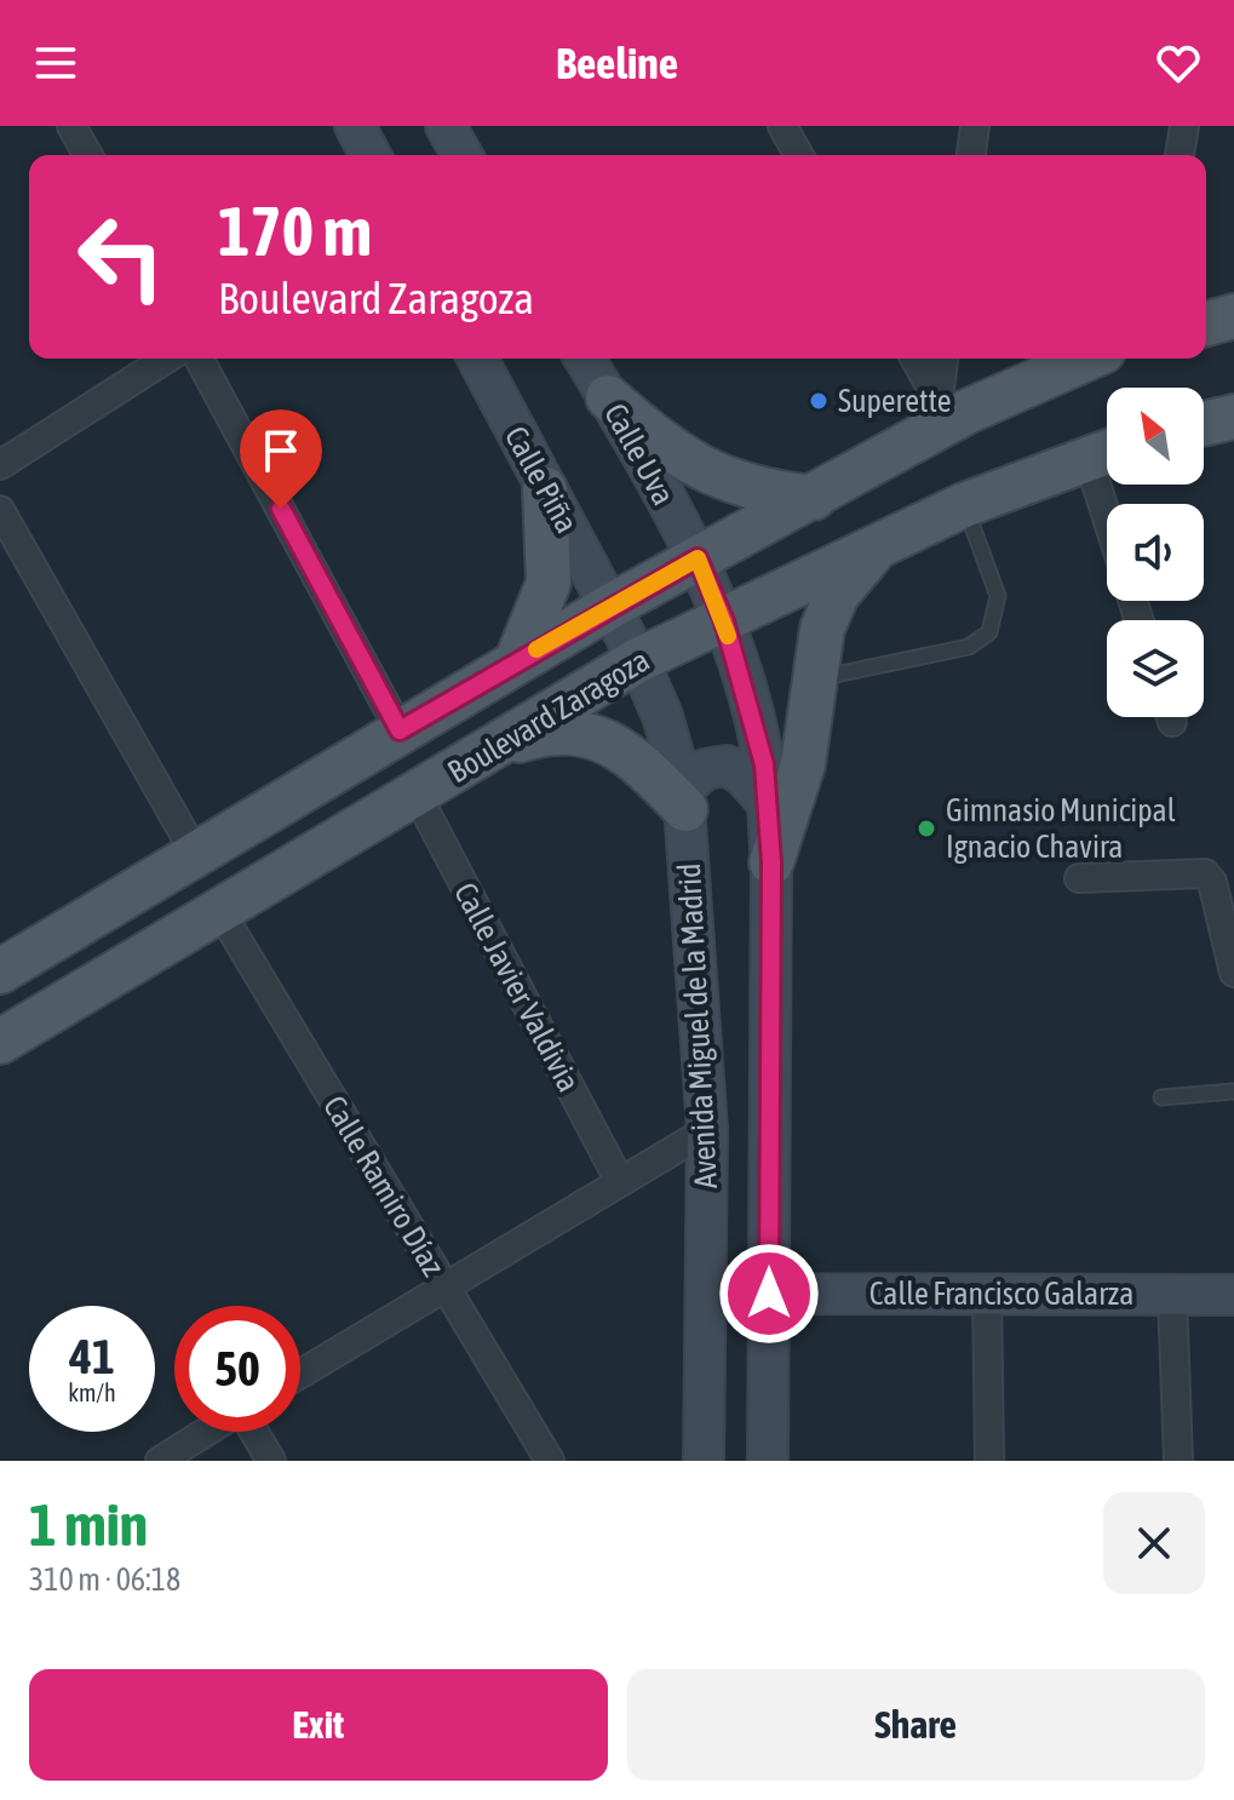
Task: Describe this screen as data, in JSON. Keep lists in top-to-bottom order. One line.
{"streets":{"main road":["Calle Uva","Calle Piña","Boulevard Zaragoza","Avenida Miguel de la Madrid","Calle Francisco Galarza"],"street":["Calle Javier Valdivia","Calle Ramiro Díaz"]},"crossings":[["Calle Uva","Boulevard Zaragoza"],["Calle Uva","Avenida Miguel de la Madrid"],["Calle Piña","Boulevard Zaragoza"],["Calle Piña","Avenida Miguel de la Madrid"],["Boulevard Zaragoza","Calle Javier Valdivia"],["Boulevard Zaragoza","Avenida Miguel de la Madrid"],["Boulevard Zaragoza","Calle Ramiro Díaz"],["Avenida Miguel de la Madrid","Calle Francisco Galarza"]],"places":["Superette","Gimnasio Municipal Ignacio Chavira"],"north":"top left","page":{"header":"Beeline","turn":["170 m","Boulevard Zaragoza"],"speed":"41 km/h","limit":"50","heading":["1 min","310 m · 06:18"],"buttons":["Exit","Share"]}}
